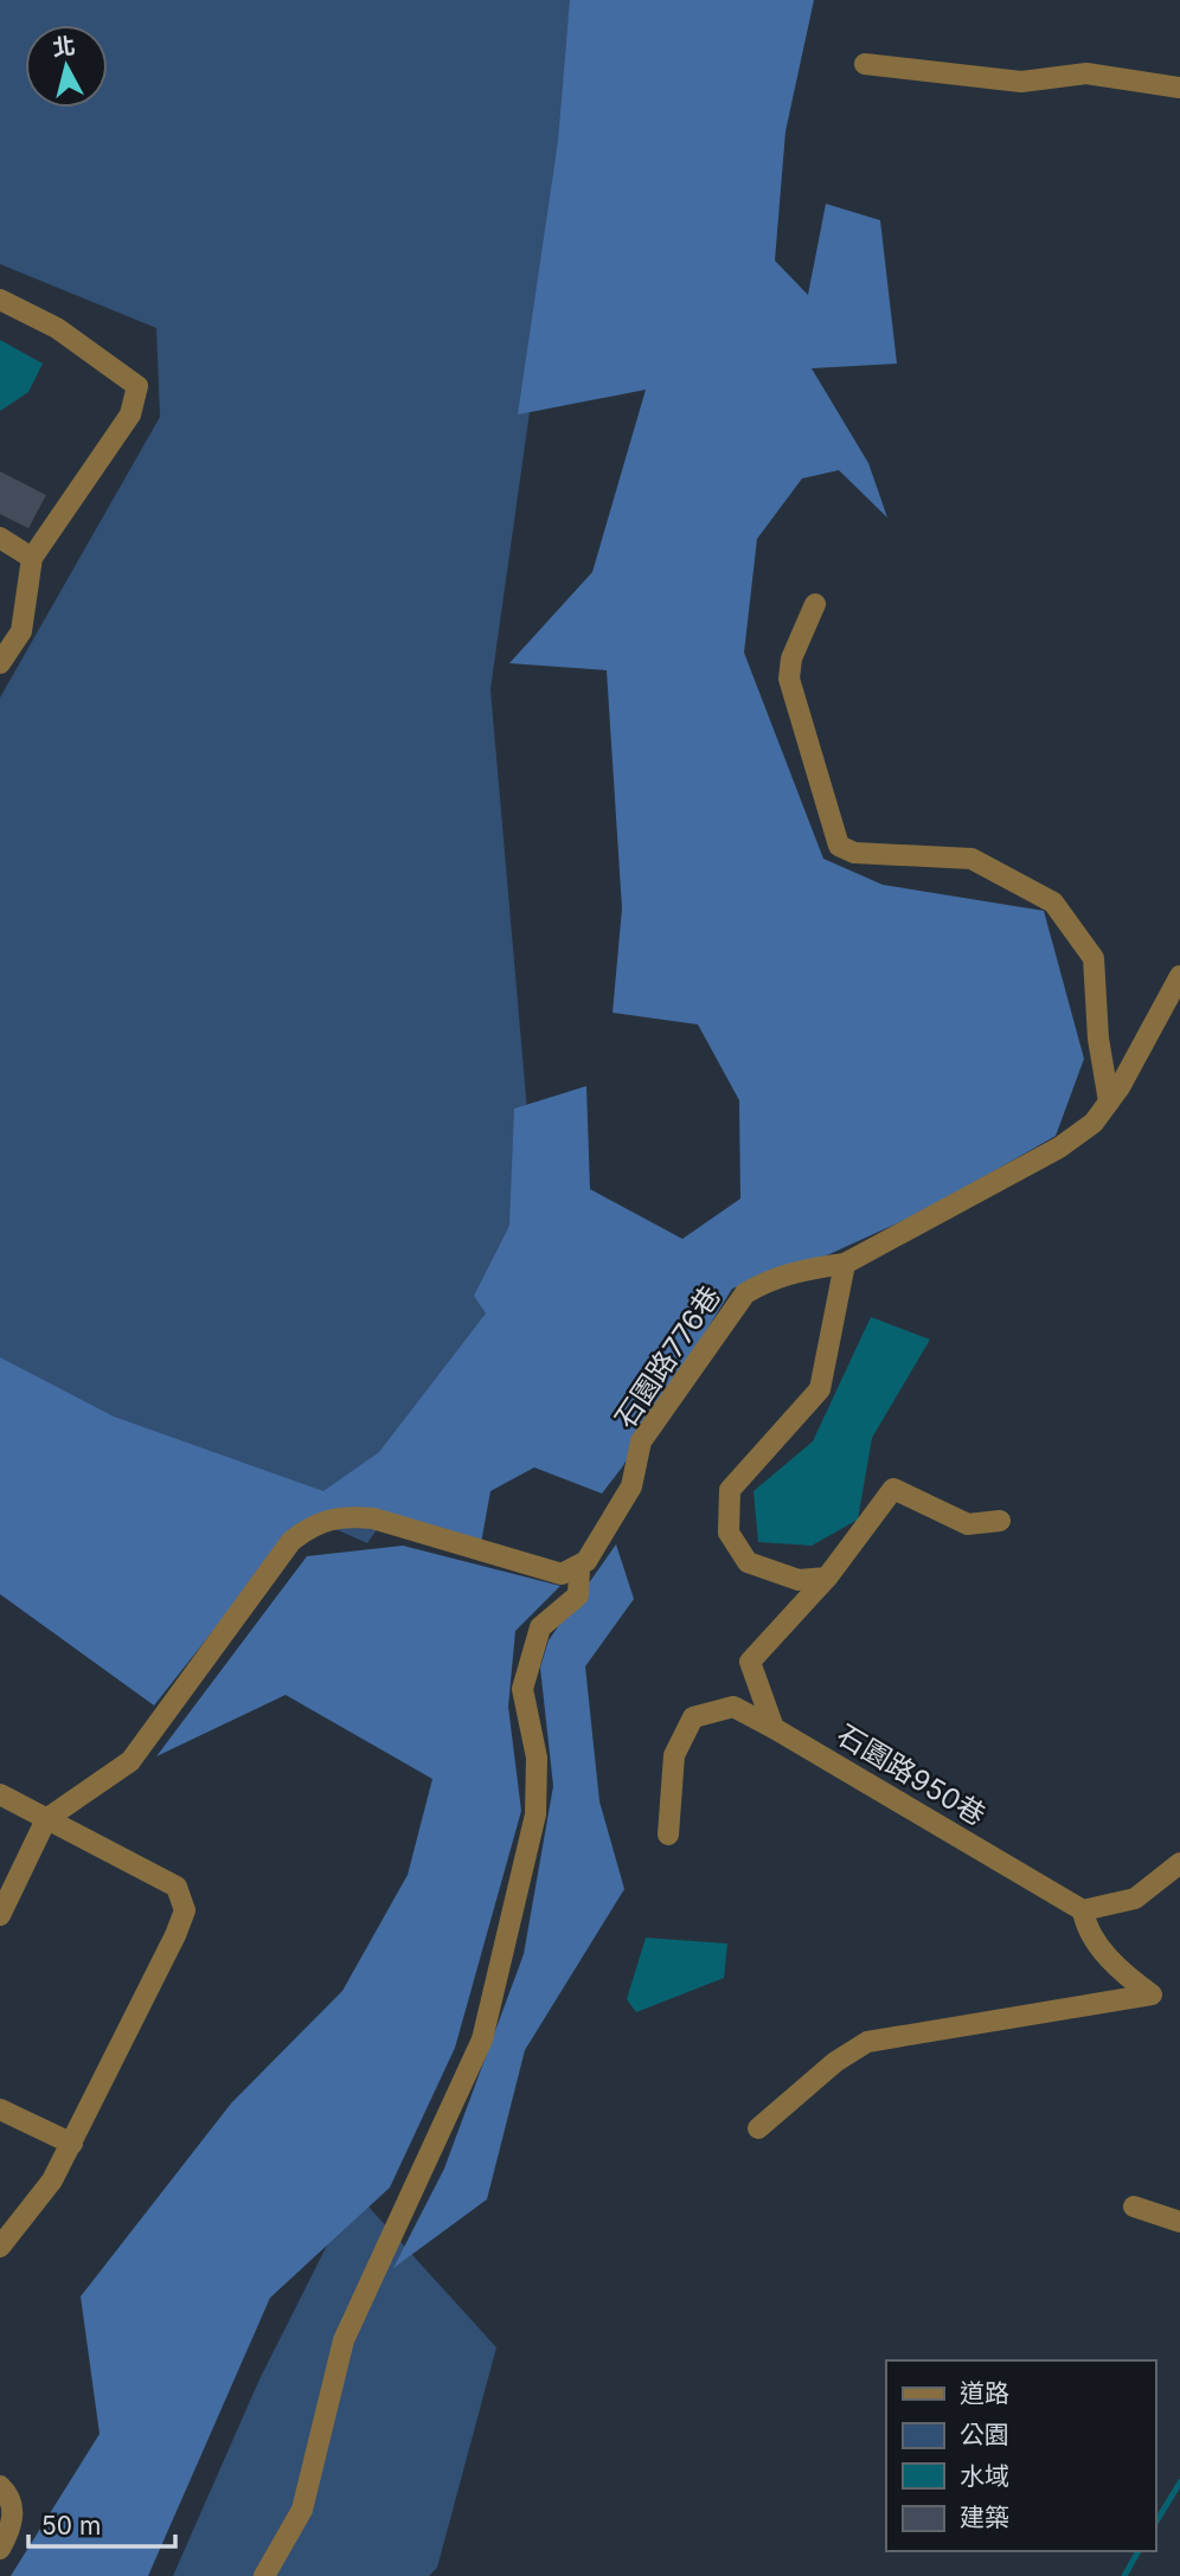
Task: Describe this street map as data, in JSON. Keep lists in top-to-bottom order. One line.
{"streets":{"lane":["石園路776巷","石園路950巷"]},"legend":["道路","公園","水域","建築"],"scale_bar":"50 m","north":"top"}
